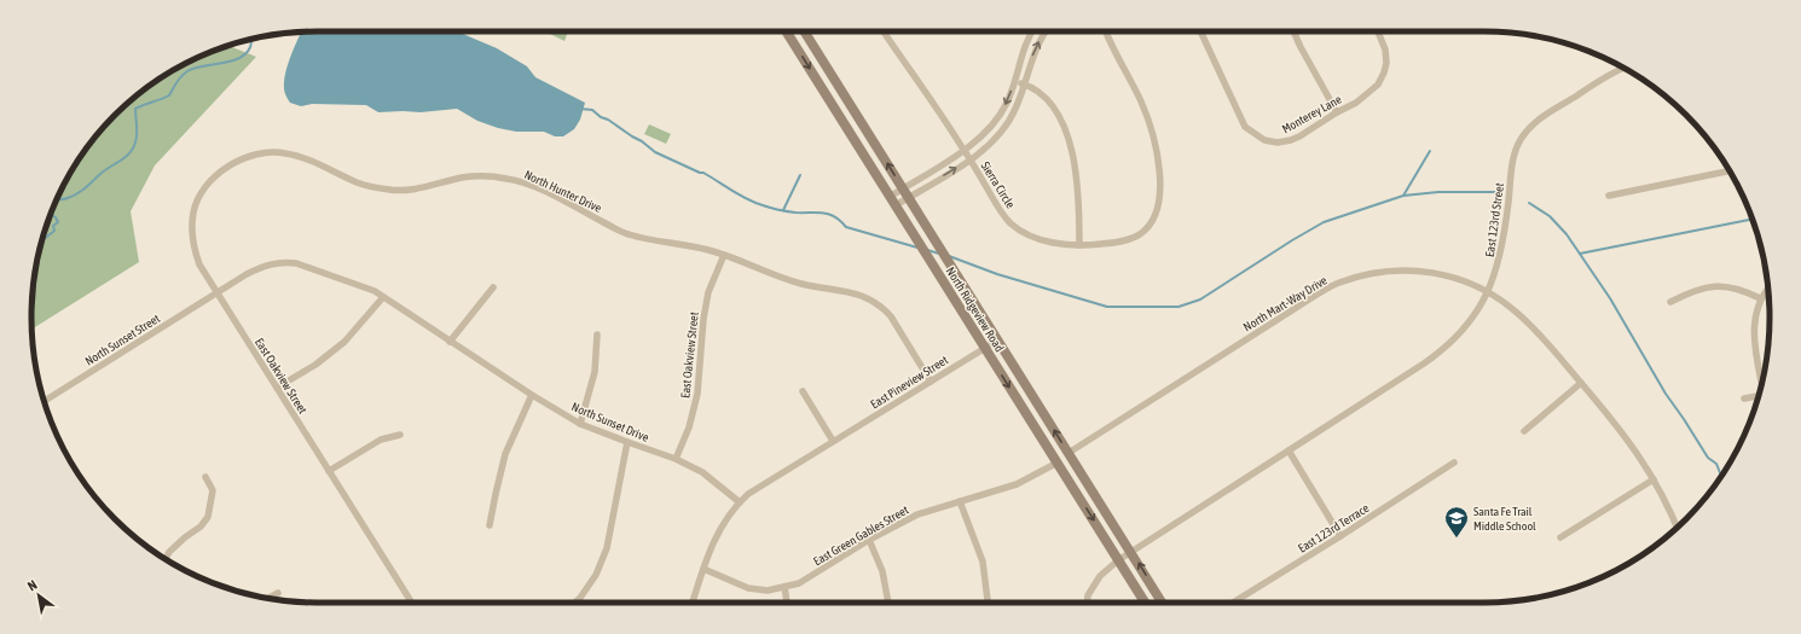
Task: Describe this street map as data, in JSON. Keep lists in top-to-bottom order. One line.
{"streets":{"main road":["North Ridgeview Road"],"street":["Monterey Lane","Sierra Circle","North Hunter Drive","East 123rd Street","North Mart-Way Drive","North Sunset Street","East Oakview Street","East Pineview Street","North Sunset Drive","East 123rd Terrace","East Green Gables Street"]},"crossings":[["North Hunter Drive","North Sunset Street"],["North Hunter Drive","East Oakview Street"],["North Hunter Drive","East Pineview Street"],["North Hunter Drive","North Sunset Drive"],["East 123rd Street","North Mart-Way Drive"],["East 123rd Street","North Ridgeview Road"],["North Mart-Way Drive","North Ridgeview Road"],["North Ridgeview Road","East Pineview Street"],["North Ridgeview Road","East Green Gables Street"],["North Sunset Street","East Oakview Street"],["North Sunset Street","North Sunset Drive"],["East Oakview Street","North Sunset Drive"],["East Pineview Street","North Sunset Drive"],["East Pineview Street","East Green Gables Street"]],"places":{"school or university":["Santa Fe Trail Middle School"]},"north":"top left"}
